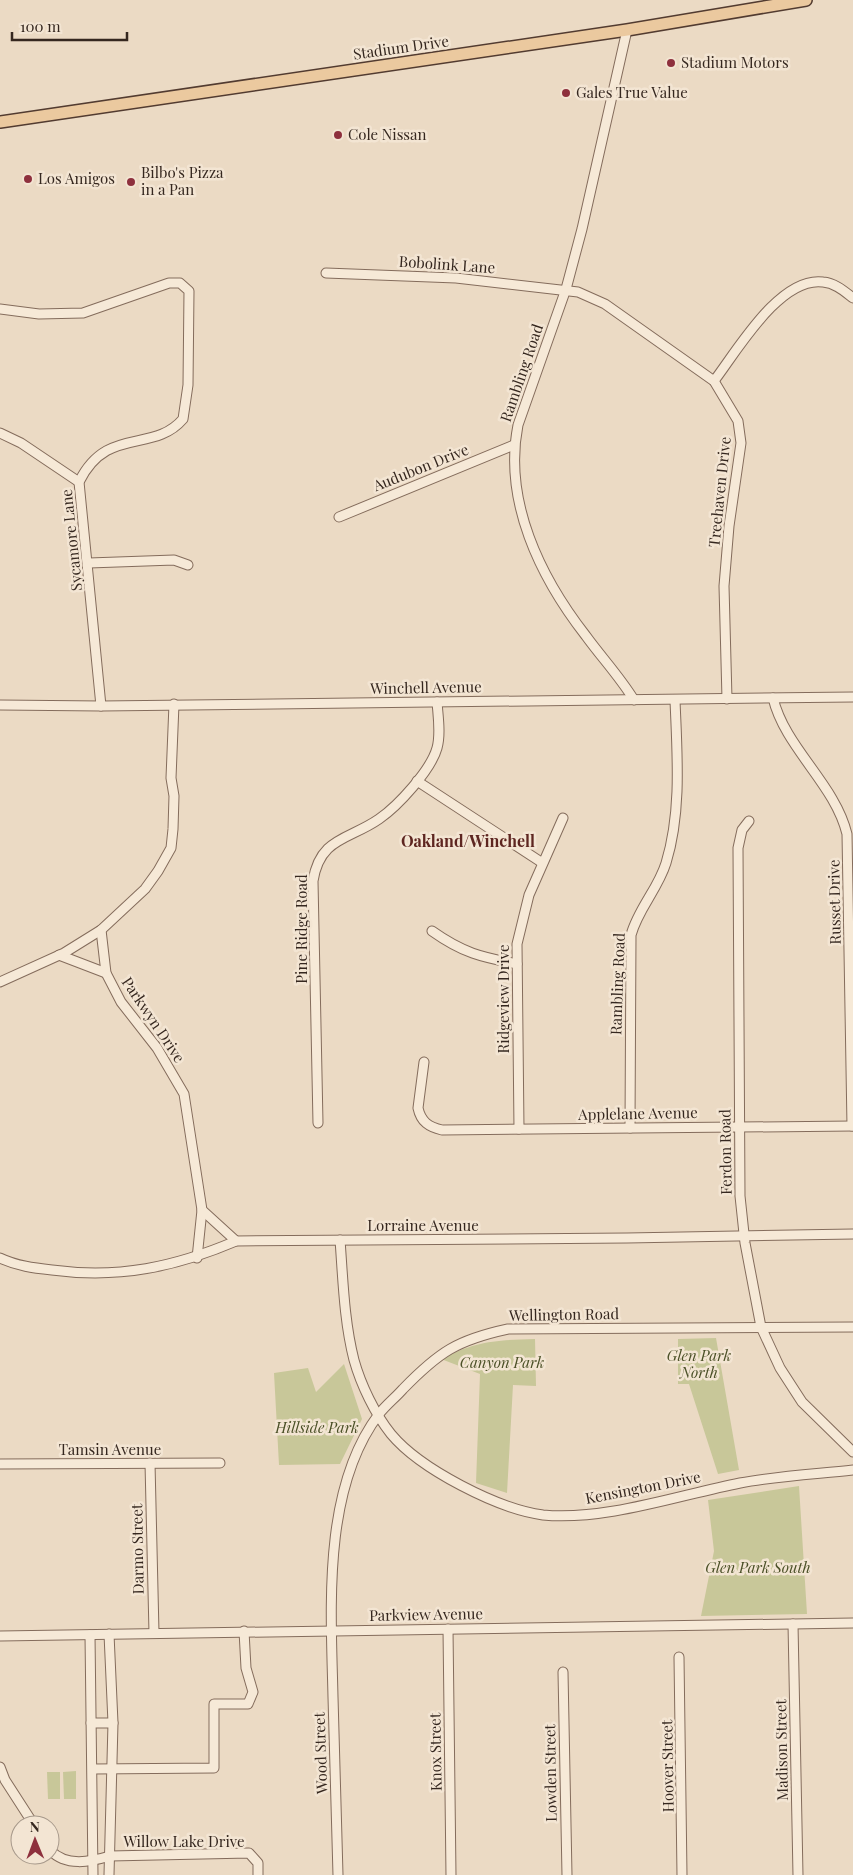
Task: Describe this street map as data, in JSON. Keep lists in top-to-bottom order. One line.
{"streets":{"main road":["Stadium Drive"],"street":["Bobolink Lane","Rambling Road","Audubon Drive","Treehaven Drive","Sycamore Lane","Winchell Avenue","Russet Drive","Pine Ridge Road","Ridgeview Drive","Parkwyn Drive","Applelane Avenue","Ferdon Road","Lorraine Avenue","Wellington Road","Tamsin Avenue","Kensington Drive","Darmo Street","Parkview Avenue","Madison Street","Knox Street","Wood Street","Hoover Street","Lowden Street","Willow Lake Drive"]},"crossings":[["Stadium Drive","Rambling Road"],["Bobolink Lane","Rambling Road"],["Bobolink Lane","Treehaven Drive"],["Rambling Road","Audubon Drive"],["Rambling Road","Treehaven Drive"],["Rambling Road","Winchell Avenue"],["Rambling Road","Applelane Avenue"],["Treehaven Drive","Winchell Avenue"],["Sycamore Lane","Winchell Avenue"],["Winchell Avenue","Russet Drive"],["Winchell Avenue","Pine Ridge Road"],["Russet Drive","Applelane Avenue"],["Ridgeview Drive","Applelane Avenue"],["Parkwyn Drive","Lorraine Avenue"],["Applelane Avenue","Ferdon Road"],["Ferdon Road","Lorraine Avenue"],["Ferdon Road","Wellington Road"],["Lorraine Avenue","Kensington Drive"],["Wellington Road","Kensington Drive"],["Wellington Road","Parkview Avenue"],["Wellington Road","Wood Street"],["Tamsin Avenue","Darmo Street"],["Darmo Street","Parkview Avenue"],["Parkview Avenue","Madison Street"],["Parkview Avenue","Knox Street"],["Parkview Avenue","Wood Street"]],"districts":["Oakland/Winchell"],"parks":["Glen Park North","Canyon Park","Hillside Park","Glen Park South"],"places":["Stadium Motors","Gales True Value","Cole Nissan","Los Amigos","Bilbo's Pizza in a Pan"],"scale_bar":"100 m","north":"top"}
